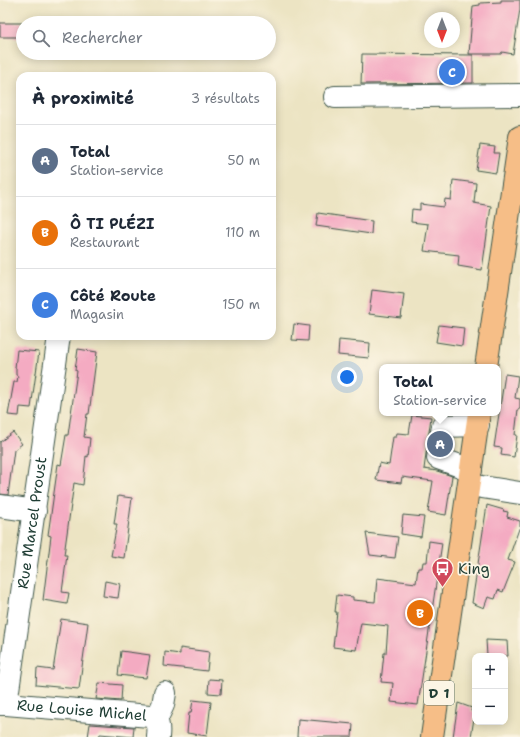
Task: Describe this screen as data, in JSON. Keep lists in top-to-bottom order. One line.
{"streets":{"main road":["D 1"],"street":["Rue Marcel Proust","Rue Louise Michel"]},"crossings":[["Rue Marcel Proust","Rue Louise Michel"]],"places":{"bus stop":["King"]},"north":"bottom","page":{"search":"Rechercher","pins":["C","A","B"],"heading":["À proximité","3 résultats"],"list":[{"mark":"A","name":"Total","note":"Station-service","value":"50 m"},{"mark":"B","name":"Ô TI PLÉZI","note":"Restaurant","value":"110 m"},{"mark":"C","name":"Côté Route","note":"Magasin","value":"150 m"}],"popup":["Total","Station-service"],"map_buttons":["+","−"]}}
